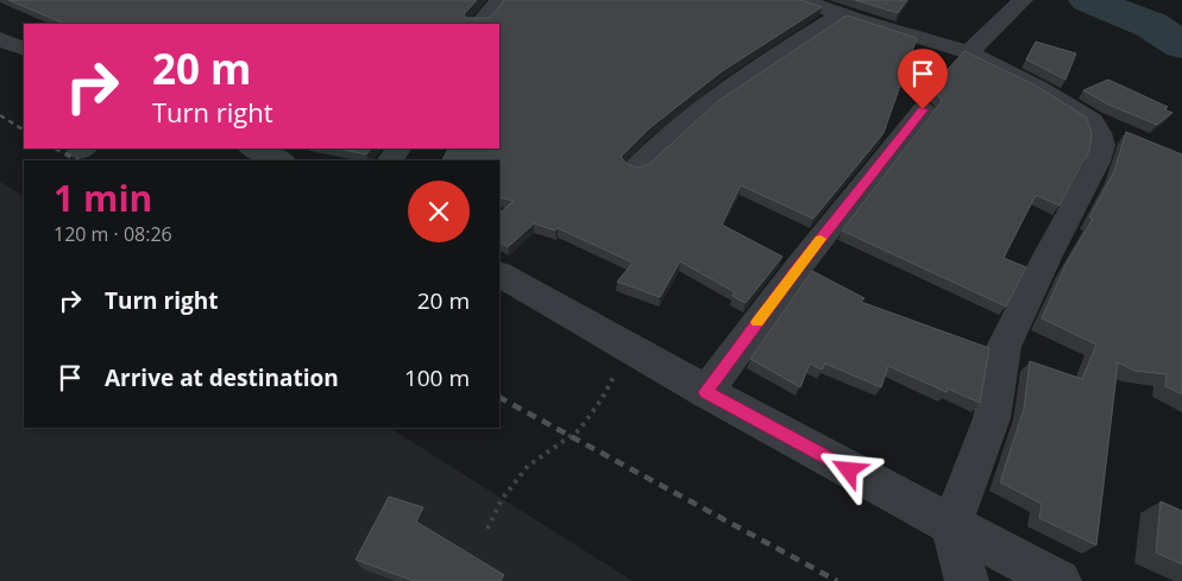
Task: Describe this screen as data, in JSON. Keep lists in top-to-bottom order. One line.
{"page":{"turn":["20 m","Turn right"],"heading":["1 min","120 m · 08:26"],"list":[{"name":"Turn right","value":"20 m"},{"name":"Arrive at destination","value":"100 m"}]}}
